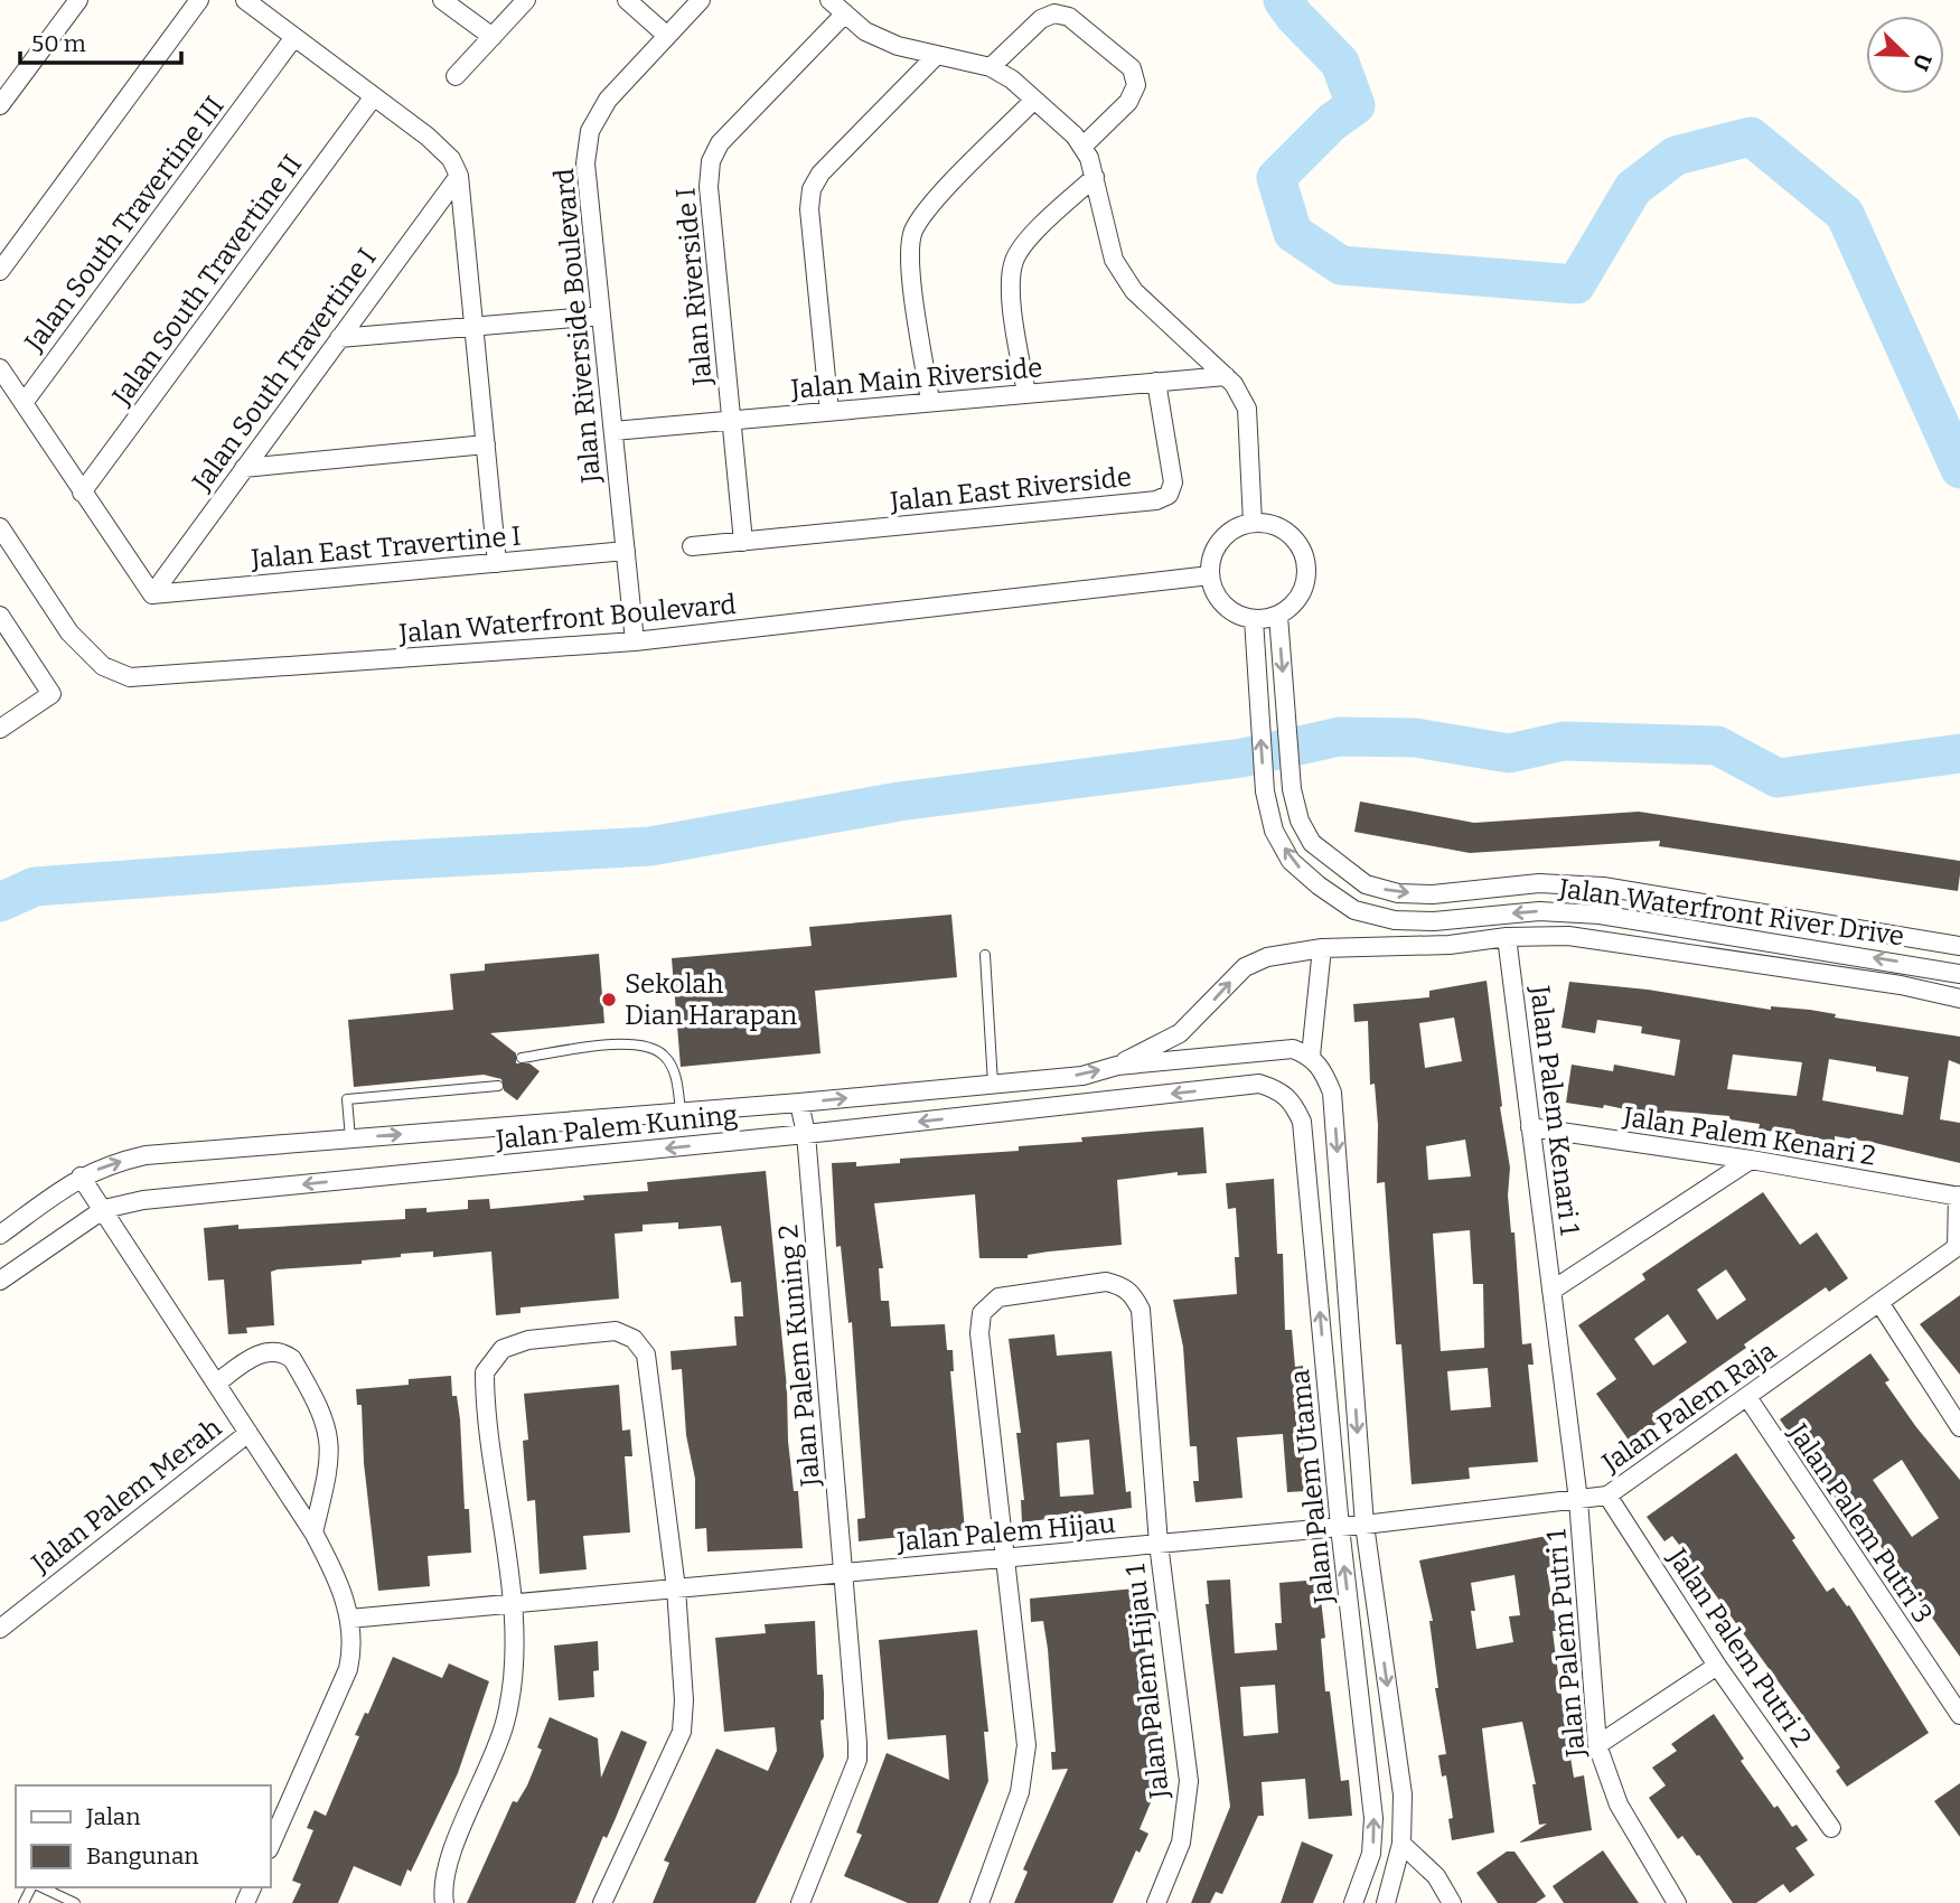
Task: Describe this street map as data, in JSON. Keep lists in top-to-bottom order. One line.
{"streets":{"street":["Jalan South Travertine III","Jalan South Travertine II","Jalan Riverside I","Jalan Riverside Boulevard","Jalan South Travertine I","Jalan Main Riverside","Jalan East Riverside","Jalan East Travertine I","Jalan Waterfront Boulevard","Jalan Waterfront River Drive","Jalan Palem Kenari 1","Jalan Palem Kuning","Jalan Palem Kenari 2","Jalan Palem Kuning 2","Jalan Palem Raja","Jalan Palem Utama","Jalan Palem Merah","Jalan Palem Putri 3","Jalan Palem Hijau","Jalan Palem Putri 1","Jalan Palem Putri 2","Jalan Palem Hijau 1"]},"crossings":[["Jalan Riverside I","Jalan Main Riverside"],["Jalan Riverside Boulevard","Jalan Main Riverside"],["Jalan Riverside Boulevard","Jalan East Travertine I"],["Jalan Riverside Boulevard","Jalan Waterfront Boulevard"],["Jalan South Travertine I","Jalan East Travertine I"],["Jalan Main Riverside","Jalan East Riverside"],["Jalan Waterfront Boulevard","Jalan Waterfront River Drive"],["Jalan Palem Kenari 1","Jalan Palem Kuning"],["Jalan Palem Kenari 1","Jalan Palem Kenari 2"],["Jalan Palem Kenari 1","Jalan Palem Raja"],["Jalan Palem Kenari 1","Jalan Palem Putri 1"],["Jalan Palem Kuning","Jalan Palem Kuning 2"],["Jalan Palem Kuning","Jalan Palem Utama"],["Jalan Palem Kuning 2","Jalan Palem Hijau"],["Jalan Palem Raja","Jalan Palem Utama"],["Jalan Palem Raja","Jalan Palem Putri 3"],["Jalan Palem Raja","Jalan Palem Hijau"],["Jalan Palem Raja","Jalan Palem Putri 1"],["Jalan Palem Raja","Jalan Palem Putri 2"],["Jalan Palem Utama","Jalan Palem Hijau"],["Jalan Palem Hijau","Jalan Palem Hijau 1"]],"places":["Sekolah Dian Harapan"],"legend":["Jalan","Bangunan"],"scale_bar":"50 m","north":"bottom right"}
